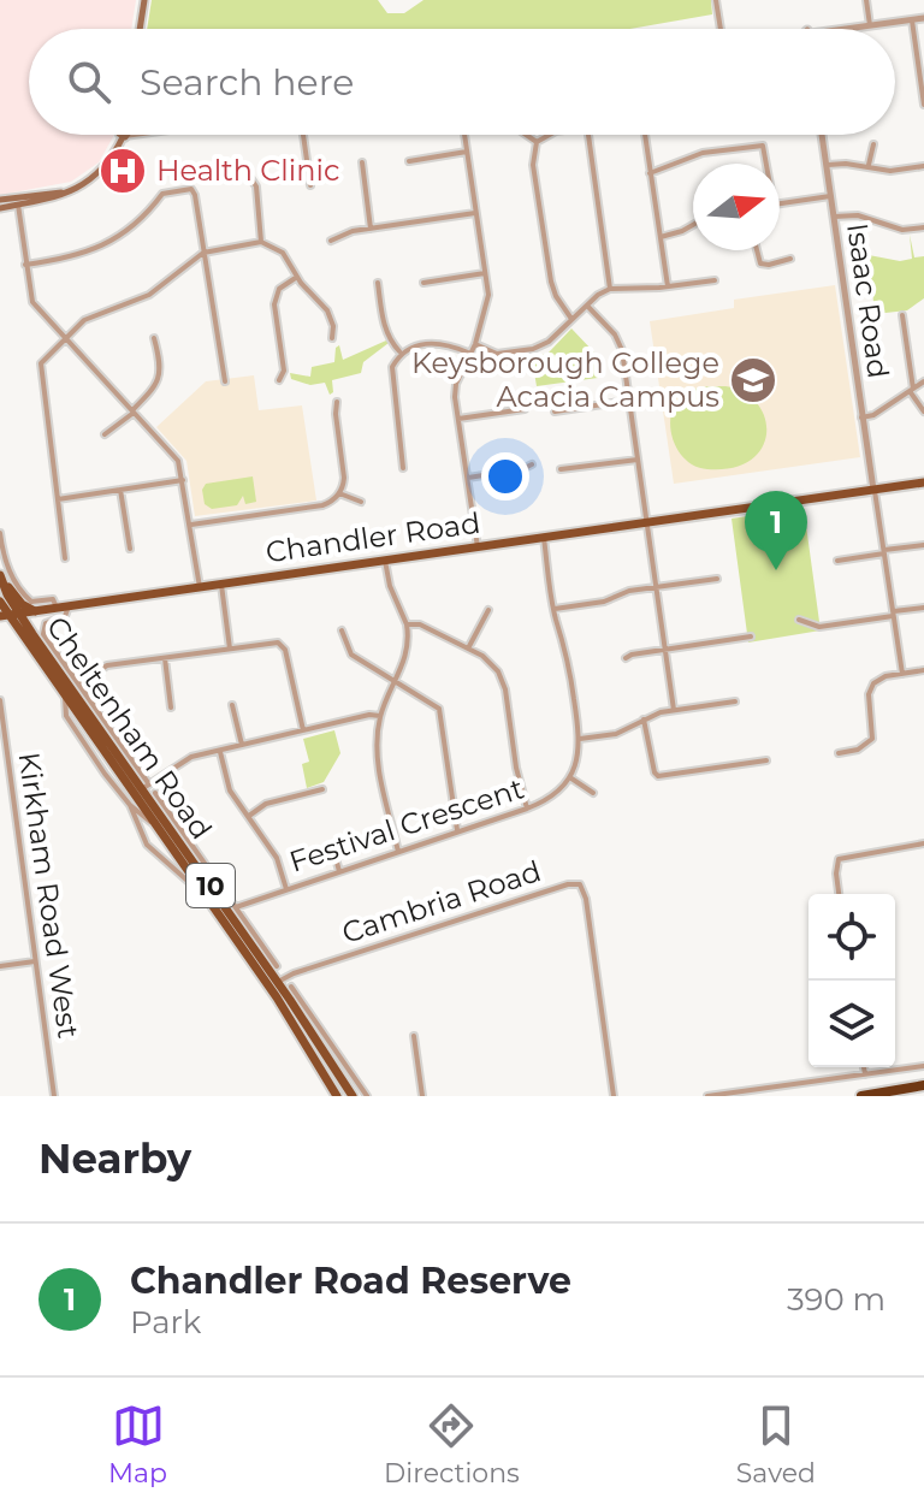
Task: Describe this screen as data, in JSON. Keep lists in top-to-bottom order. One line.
{"streets":{"main road":["Chandler Road","Cheltenham Road","10"],"street":["Isaac Road","Festival Crescent","Kirkham Road West","Cambria Road"]},"crossings":[["Isaac Road","Chandler Road"],["Chandler Road","Cheltenham Road"],["Cheltenham Road","Festival Crescent"],["Cheltenham Road","Cambria Road"]],"places":{"hospital":["Health Clinic"],"school or university":["Keysborough College Acacia Campus"]},"north":"right","page":{"search":"Search here","pins":"1","heading":"Nearby","list":[{"mark":"1","name":"Chandler Road Reserve","note":"Park","value":"390 m"}],"nav":["Map","Directions","Saved"]}}
